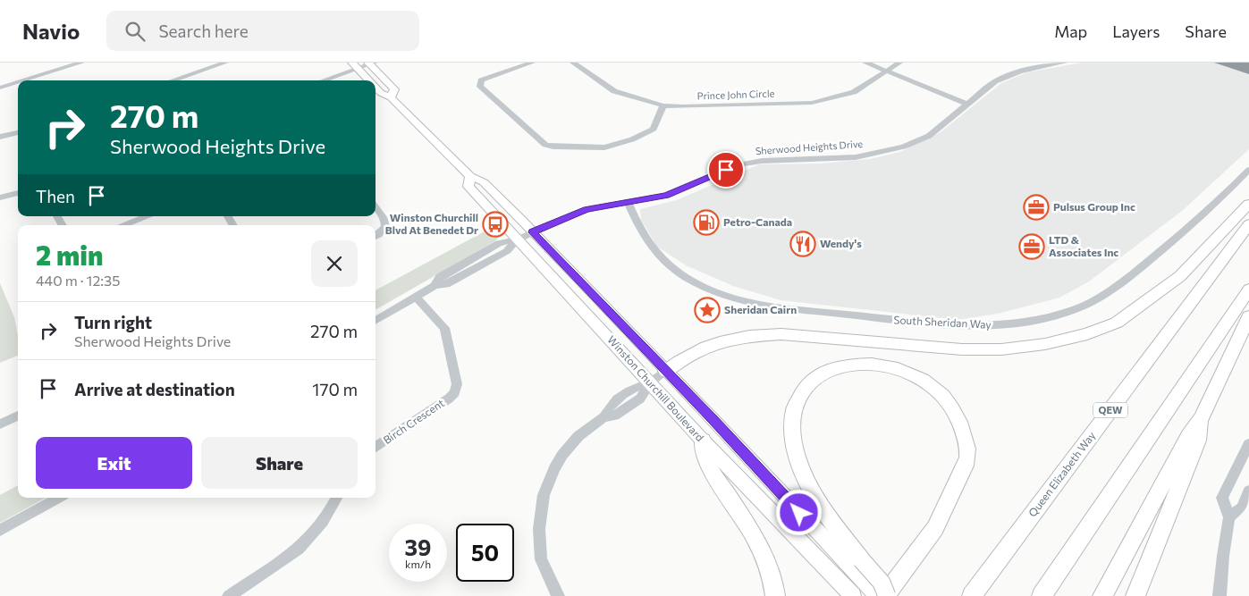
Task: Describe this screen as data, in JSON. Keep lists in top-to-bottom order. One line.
{"streets":{"highway":["QEW","Queen Elizabeth Way"],"main road":["Winston Churchill Boulevard"],"street":["Prince John Circle","Sherwood Heights Drive","South Sheridan Way","Birch Crescent"]},"crossings":[["Sherwood Heights Drive","South Sheridan Way"],["Sherwood Heights Drive","Winston Churchill Boulevard"],["Sherwood Heights Drive","Birch Crescent"]],"places":{"office":["Pulsus Group Inc","LTD & Associates Inc"],"fuel station":["Petro-Canada"],"bus stop":["Winston Churchill Blvd At Benedet Dr"],"restaurant":["Wendy's"],"place":["Sheridan Cairn"]},"page":{"header":"Navio","search":"Search here","nav":["Map","Layers","Share"],"turn":["270 m","Sherwood Heights Drive"],"then":"Then","heading":["2 min","440 m · 12:35"],"list":[{"name":"Turn right","note":"Sherwood Heights Drive","value":"270 m"},{"name":"Arrive at destination","value":"170 m"}],"buttons":["Exit","Share"],"speed":"39 km/h","limit":"50"}}
